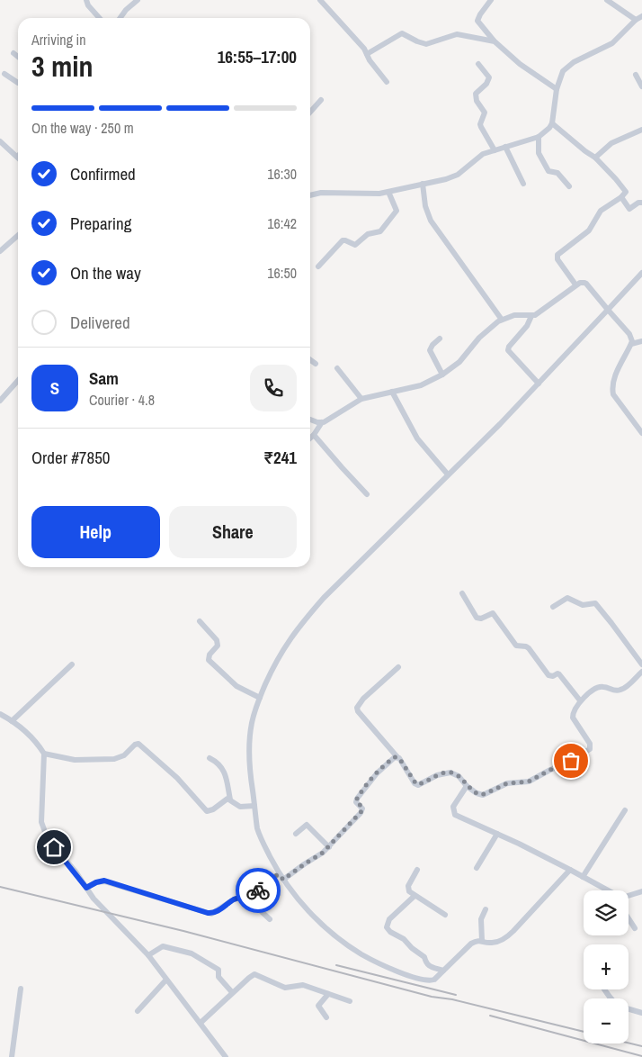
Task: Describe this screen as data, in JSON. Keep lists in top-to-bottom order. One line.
{"page":{"heading":["3 min","Arriving in","16:55–17:00"],"panel":["Sam","Courier · 4.8","Order #7850","₹241"],"bar":"On the way · 250 m","list":[["Confirmed","16:30"],["Preparing","16:42"],["On the way","16:50"],"Delivered"],"round":"S","buttons":["Help","Share"],"map_buttons":["+","−"]}}
